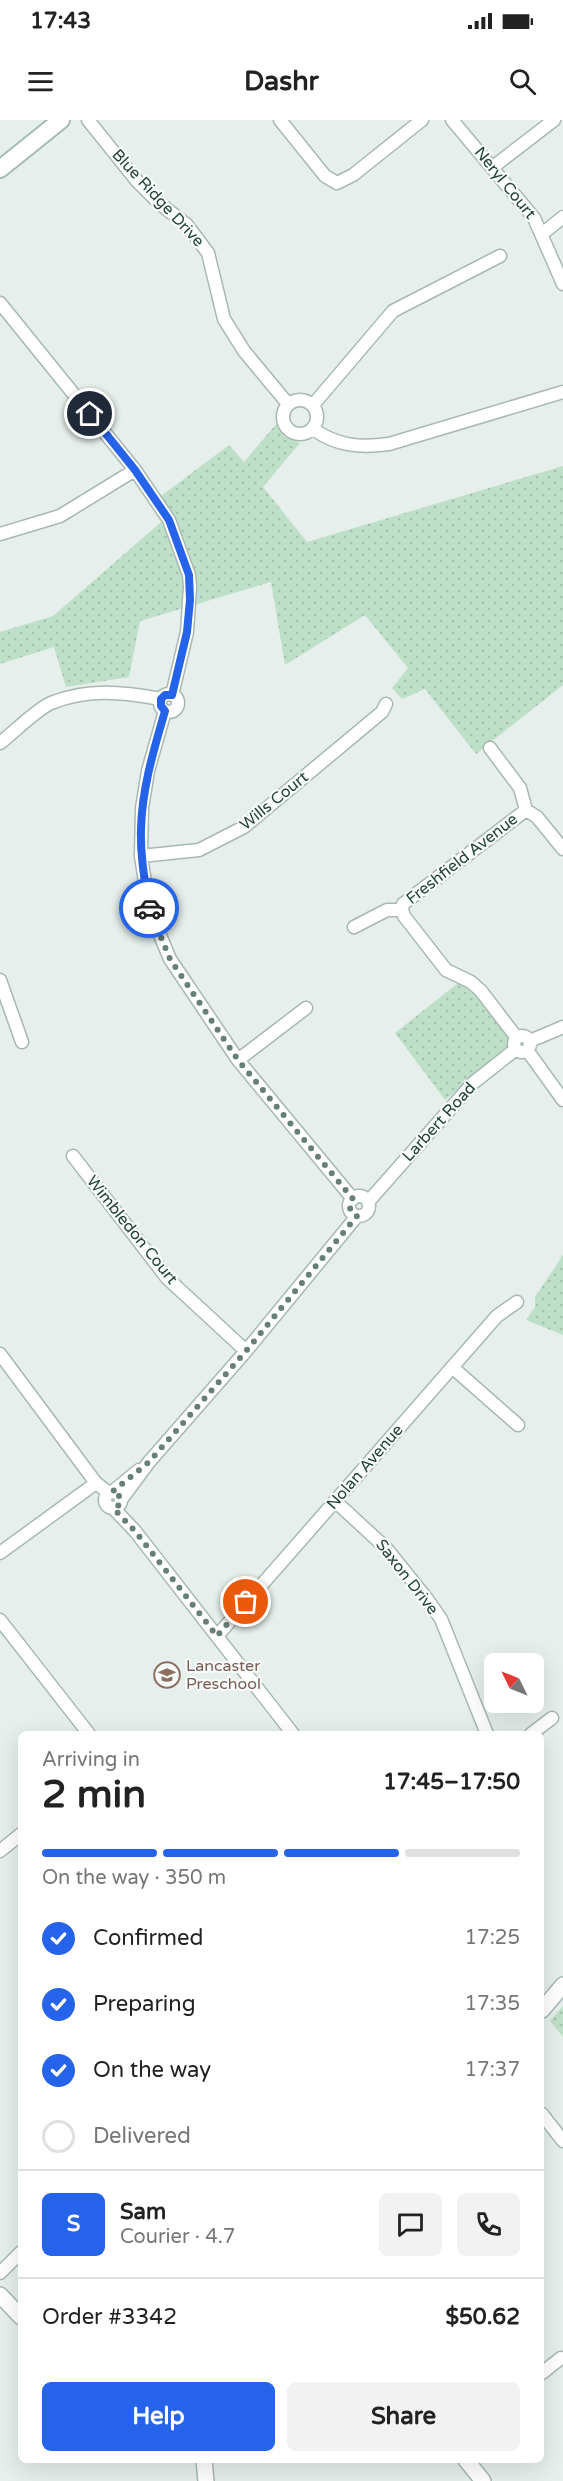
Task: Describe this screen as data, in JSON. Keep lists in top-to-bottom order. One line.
{"streets":{"street":["Neryl Court","Blue Ridge Drive","Wills Court","Freshfield Avenue","Larbert Road","Wimbledon Court","Nolan Avenue","Saxon Drive"]},"crossings":[["Freshfield Avenue","Larbert Road"],["Nolan Avenue","Saxon Drive"]],"places":{"school or university":["Lancaster Preschool"]},"north":"top left","page":{"status":"17:43","header":"Dashr","heading":["2 min","Arriving in","17:45–17:50"],"panel":["Sam","Courier · 4.7","Order #3342","$50.62"],"bar":"On the way · 350 m","list":[["Confirmed","17:25"],["Preparing","17:35"],["On the way","17:37"],"Delivered"],"round":"S","buttons":["Help","Share"]}}
